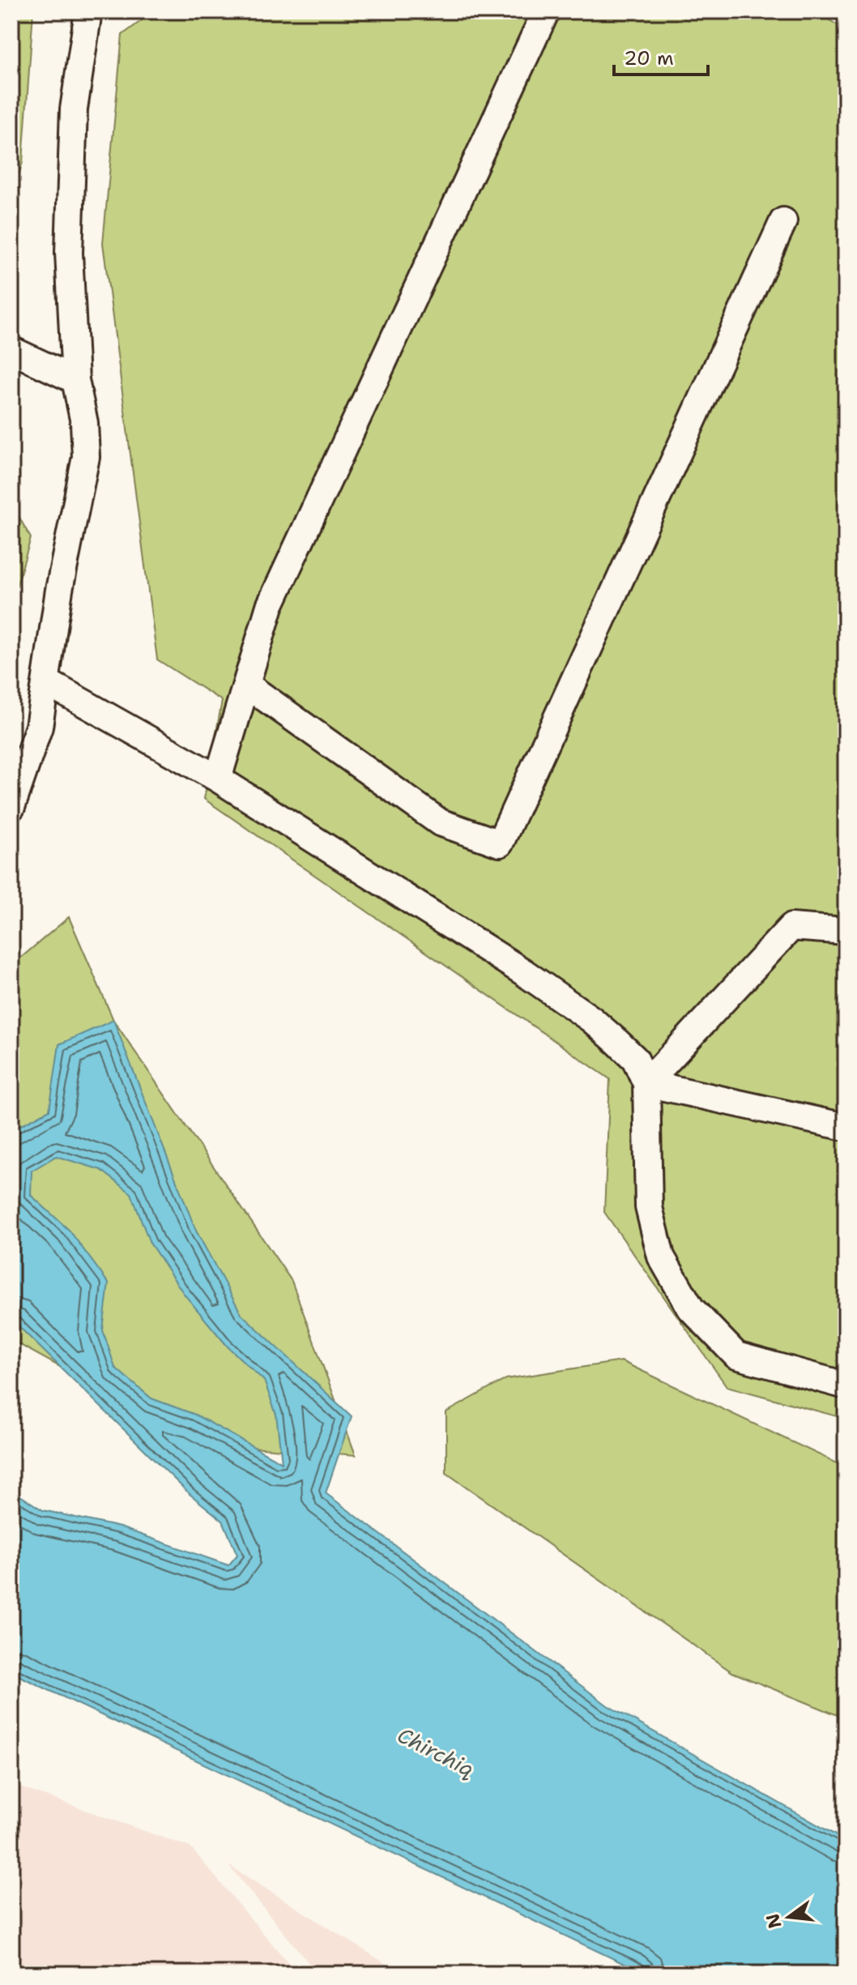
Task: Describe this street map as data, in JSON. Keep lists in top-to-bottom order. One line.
{"water":["Chirchiq"],"scale_bar":"20 m","north":"left"}
